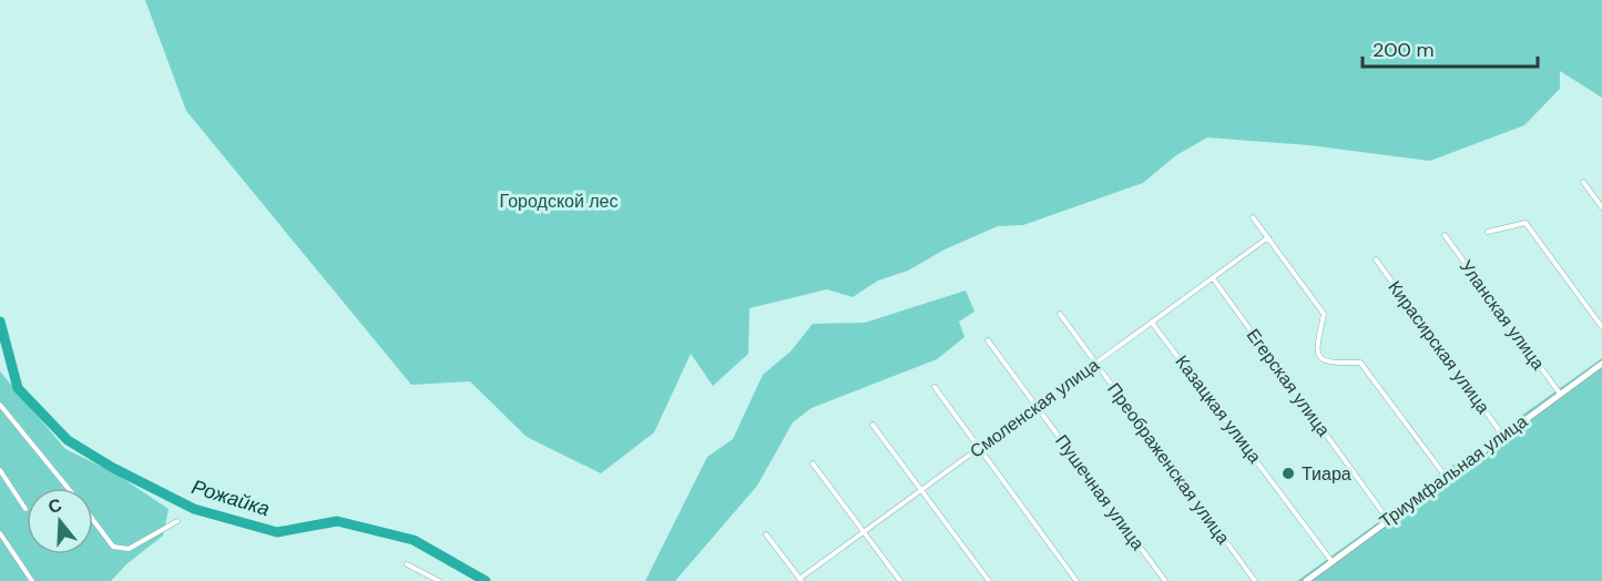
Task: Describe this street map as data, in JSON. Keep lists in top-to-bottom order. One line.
{"streets":{"street":["Уланская улица","Кирасирская улица","Егерская улица","Смоленская улица","Казацкая улица","Преображенская улица","Триумфальная улица","Пушечная улица"]},"crossings":[["Уланская улица","Триумфальная улица"],["Кирасирская улица","Триумфальная улица"],["Егерская улица","Смоленская улица"],["Егерская улица","Триумфальная улица"],["Смоленская улица","Казацкая улица"],["Смоленская улица","Преображенская улица"],["Смоленская улица","Пушечная улица"],["Казацкая улица","Триумфальная улица"]],"water":["Рожайка"],"parks":["Городской лес"],"places":["Тиара"],"scale_bar":"200 m","north":"top"}
